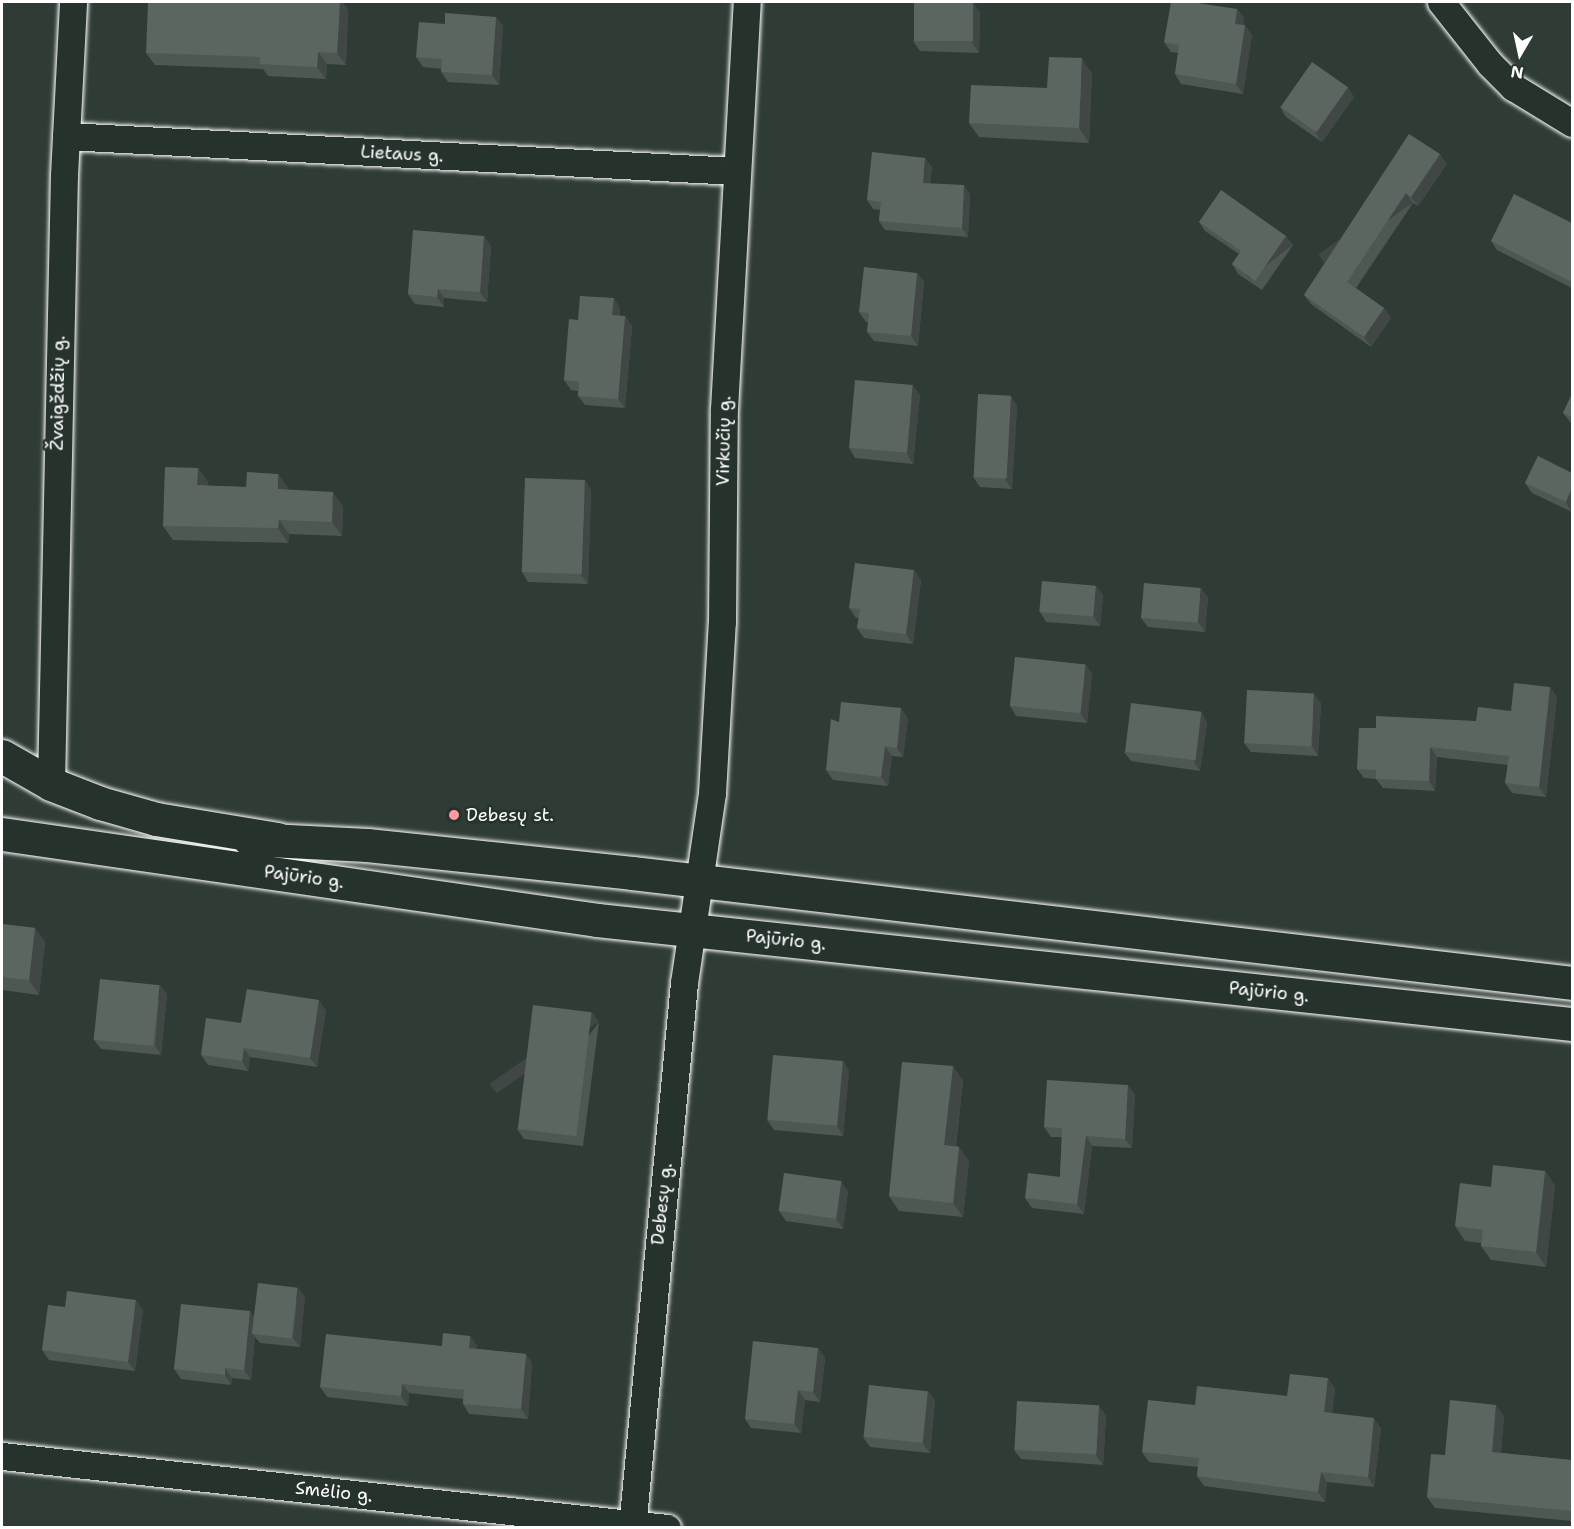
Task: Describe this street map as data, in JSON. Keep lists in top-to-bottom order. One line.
{"streets":{"main road":["Pajūrio g."],"street":["Lietaus g.","Žvaigždžių g.","Virkučių g.","Debesų g.","Smėlio g."]},"crossings":[["Lietaus g.","Žvaigždžių g."],["Lietaus g.","Virkučių g."],["Virkučių g.","Pajūrio g."],["Virkučių g.","Debesų g."],["Pajūrio g.","Debesų g."],["Debesų g.","Smėlio g."]],"places":["Debesų st."],"north":"bottom"}
